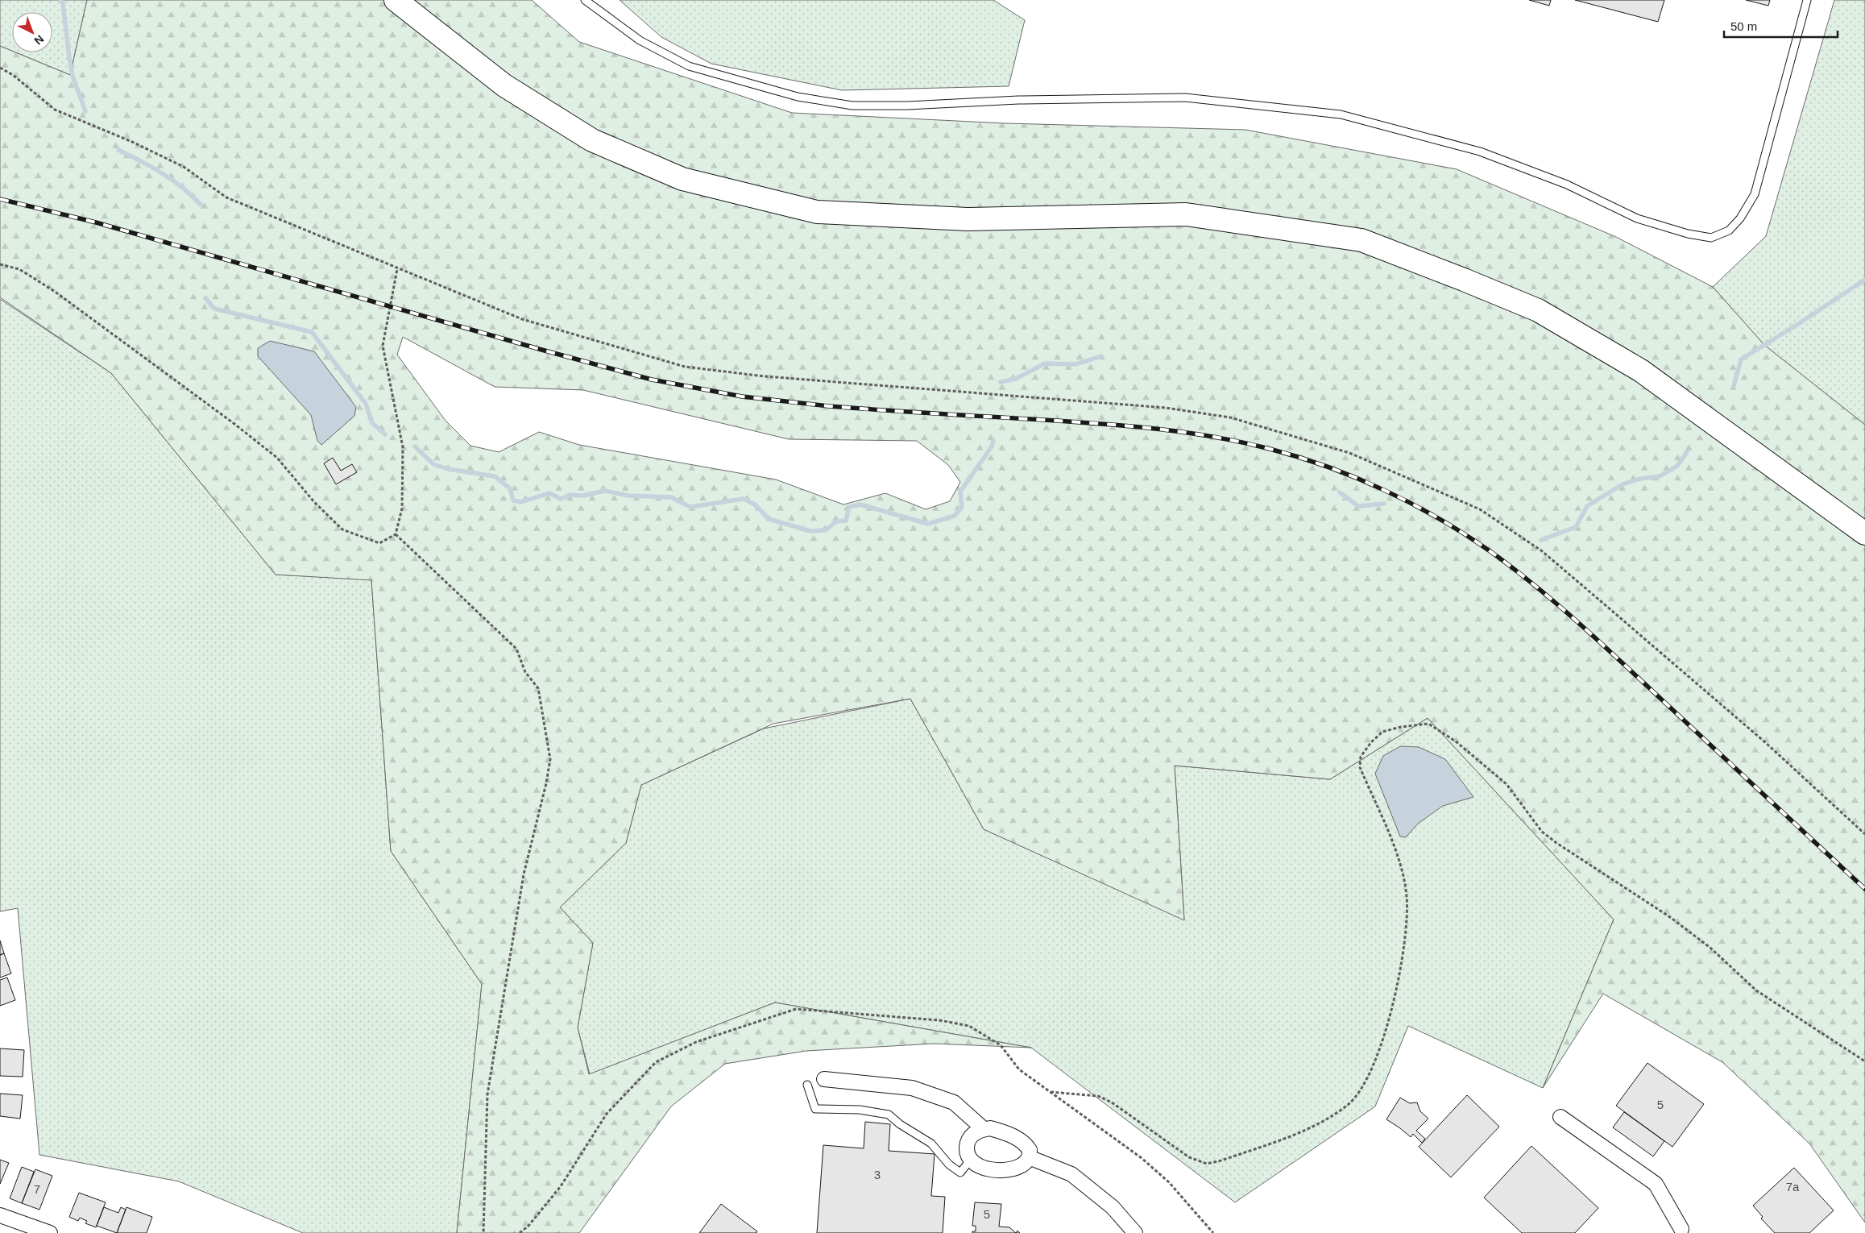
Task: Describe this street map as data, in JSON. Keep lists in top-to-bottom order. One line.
{"house_numbers":["5","3","7a","7","5"],"scale_bar":"50 m","north":"bottom right"}
